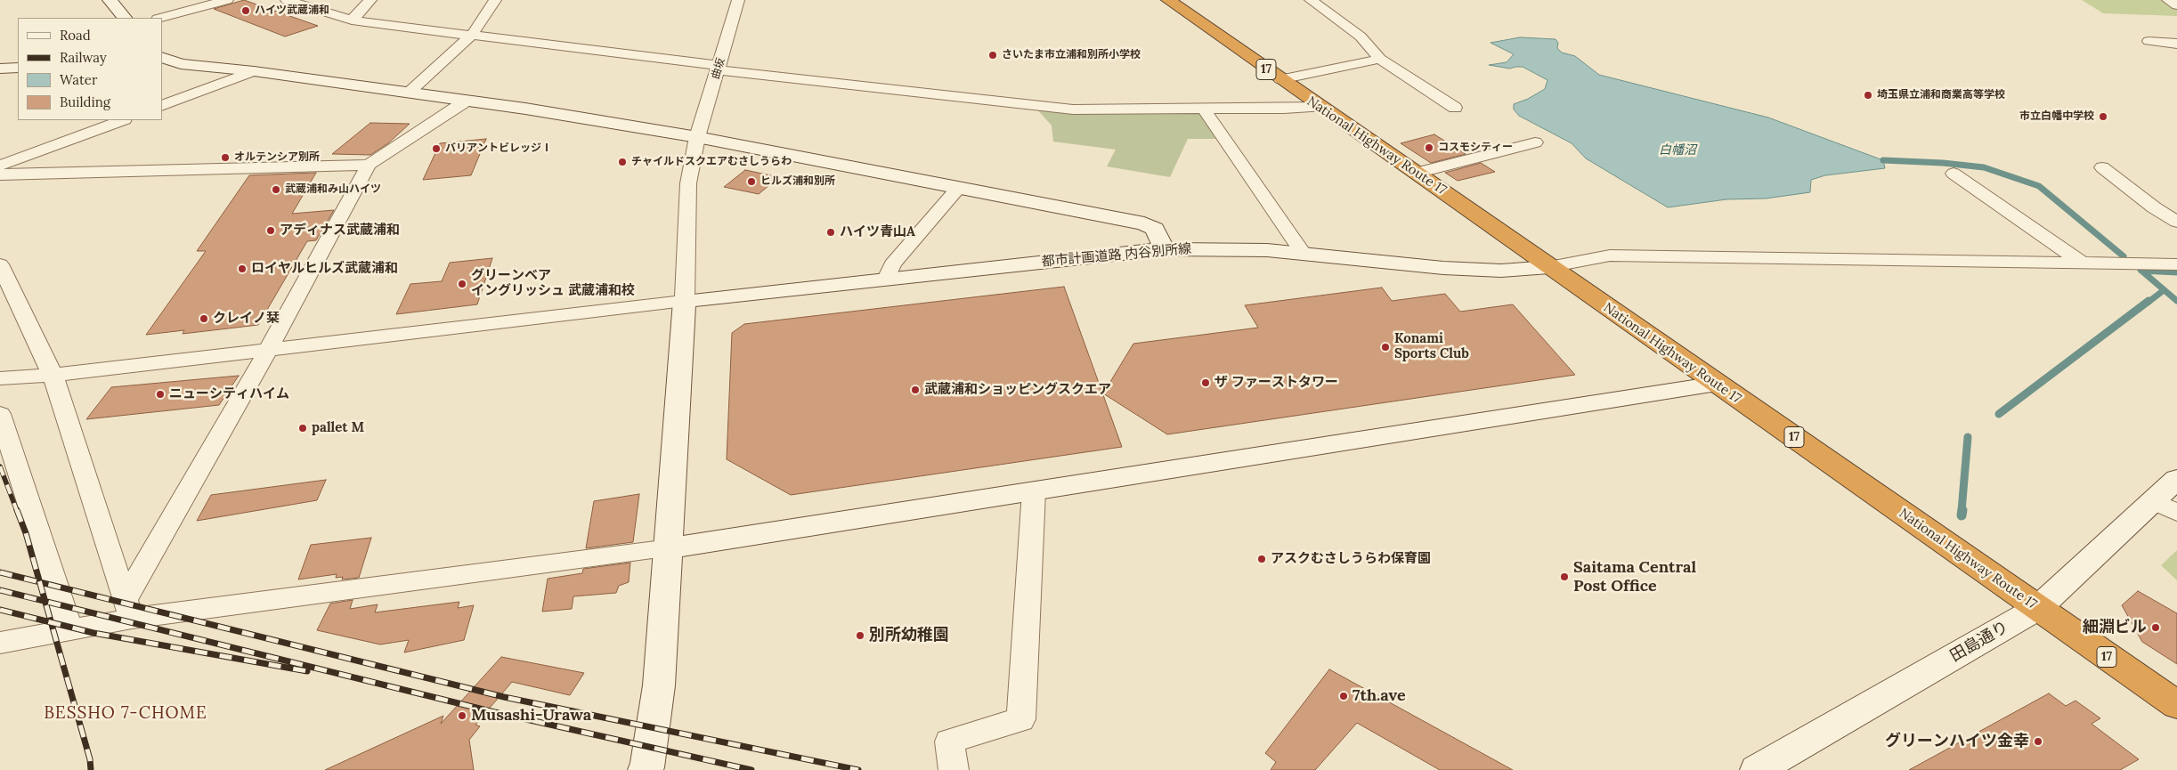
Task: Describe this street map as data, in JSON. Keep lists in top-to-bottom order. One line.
{"streets":{"highway":["17","National Highway Route 17"],"street":["曲坂","都市計画道路 内谷別所線","田島通り"]},"crossings":[["曲坂","都市計画道路 内谷別所線"],["National Highway Route 17","都市計画道路 内谷別所線"],["National Highway Route 17","田島通り"]],"districts":["BESSHO 7-CHOME"],"water":["白幡沼"],"places":["ハイツ武蔵浦和","さいたま市立浦和別所小学校","埼玉県立浦和商業高等学校","市立白幡中学校","コスモシティー","バリアントビレッジⅠ","オルテンシア別所","チャイルドスクエアむさしうらわ","ヒルズ浦和別所","武蔵浦和み山ハイツ","アディナス武蔵浦和","ハイツ青山A","ロイヤルヒルズ武蔵浦和","グリーンベア イングリッシュ 武蔵浦和校","クレイノ栞","Konami Sports Club","ザ ファーストタワー","武蔵浦和ショッピングスクエア","ニューシティハイム","pallet M","アスクむさしうらわ保育園","Saitama Central Post Office","細淵ビル","別所幼稚園","7th.ave","Musashi-Urawa","グリーンハイツ金幸"],"legend":["Road","Railway","Water","Building"]}
